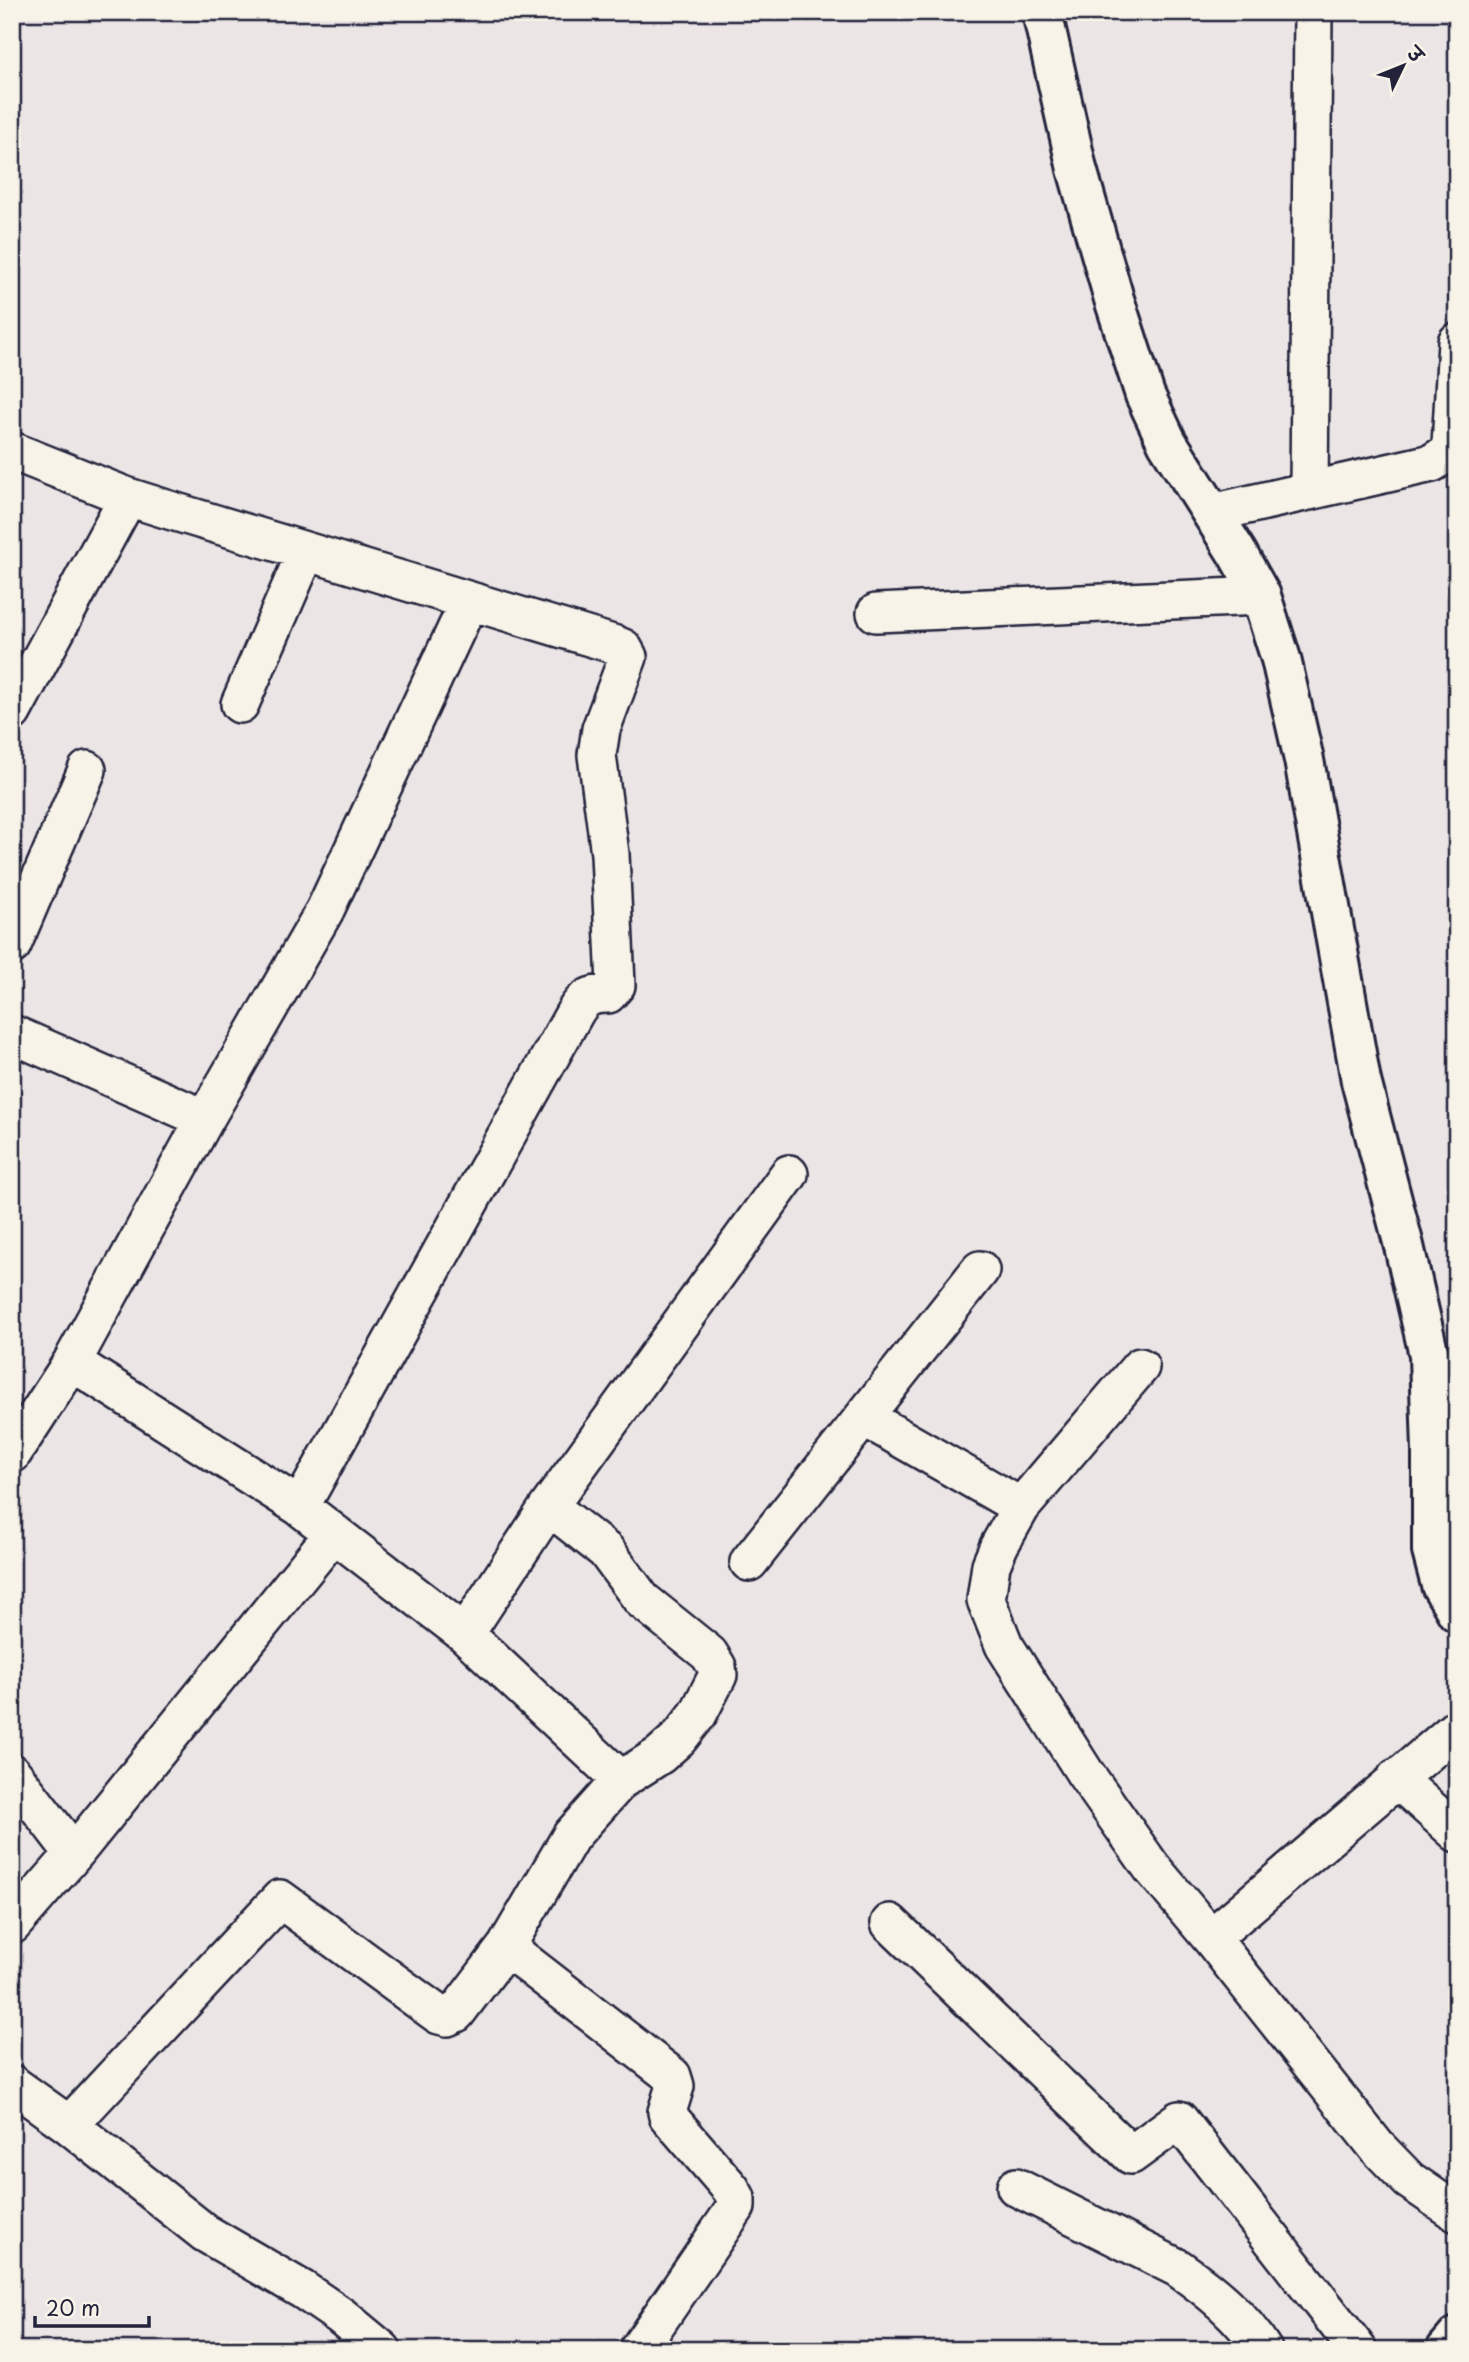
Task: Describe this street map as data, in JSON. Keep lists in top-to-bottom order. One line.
{"scale_bar":"20 m","north":"top right"}
